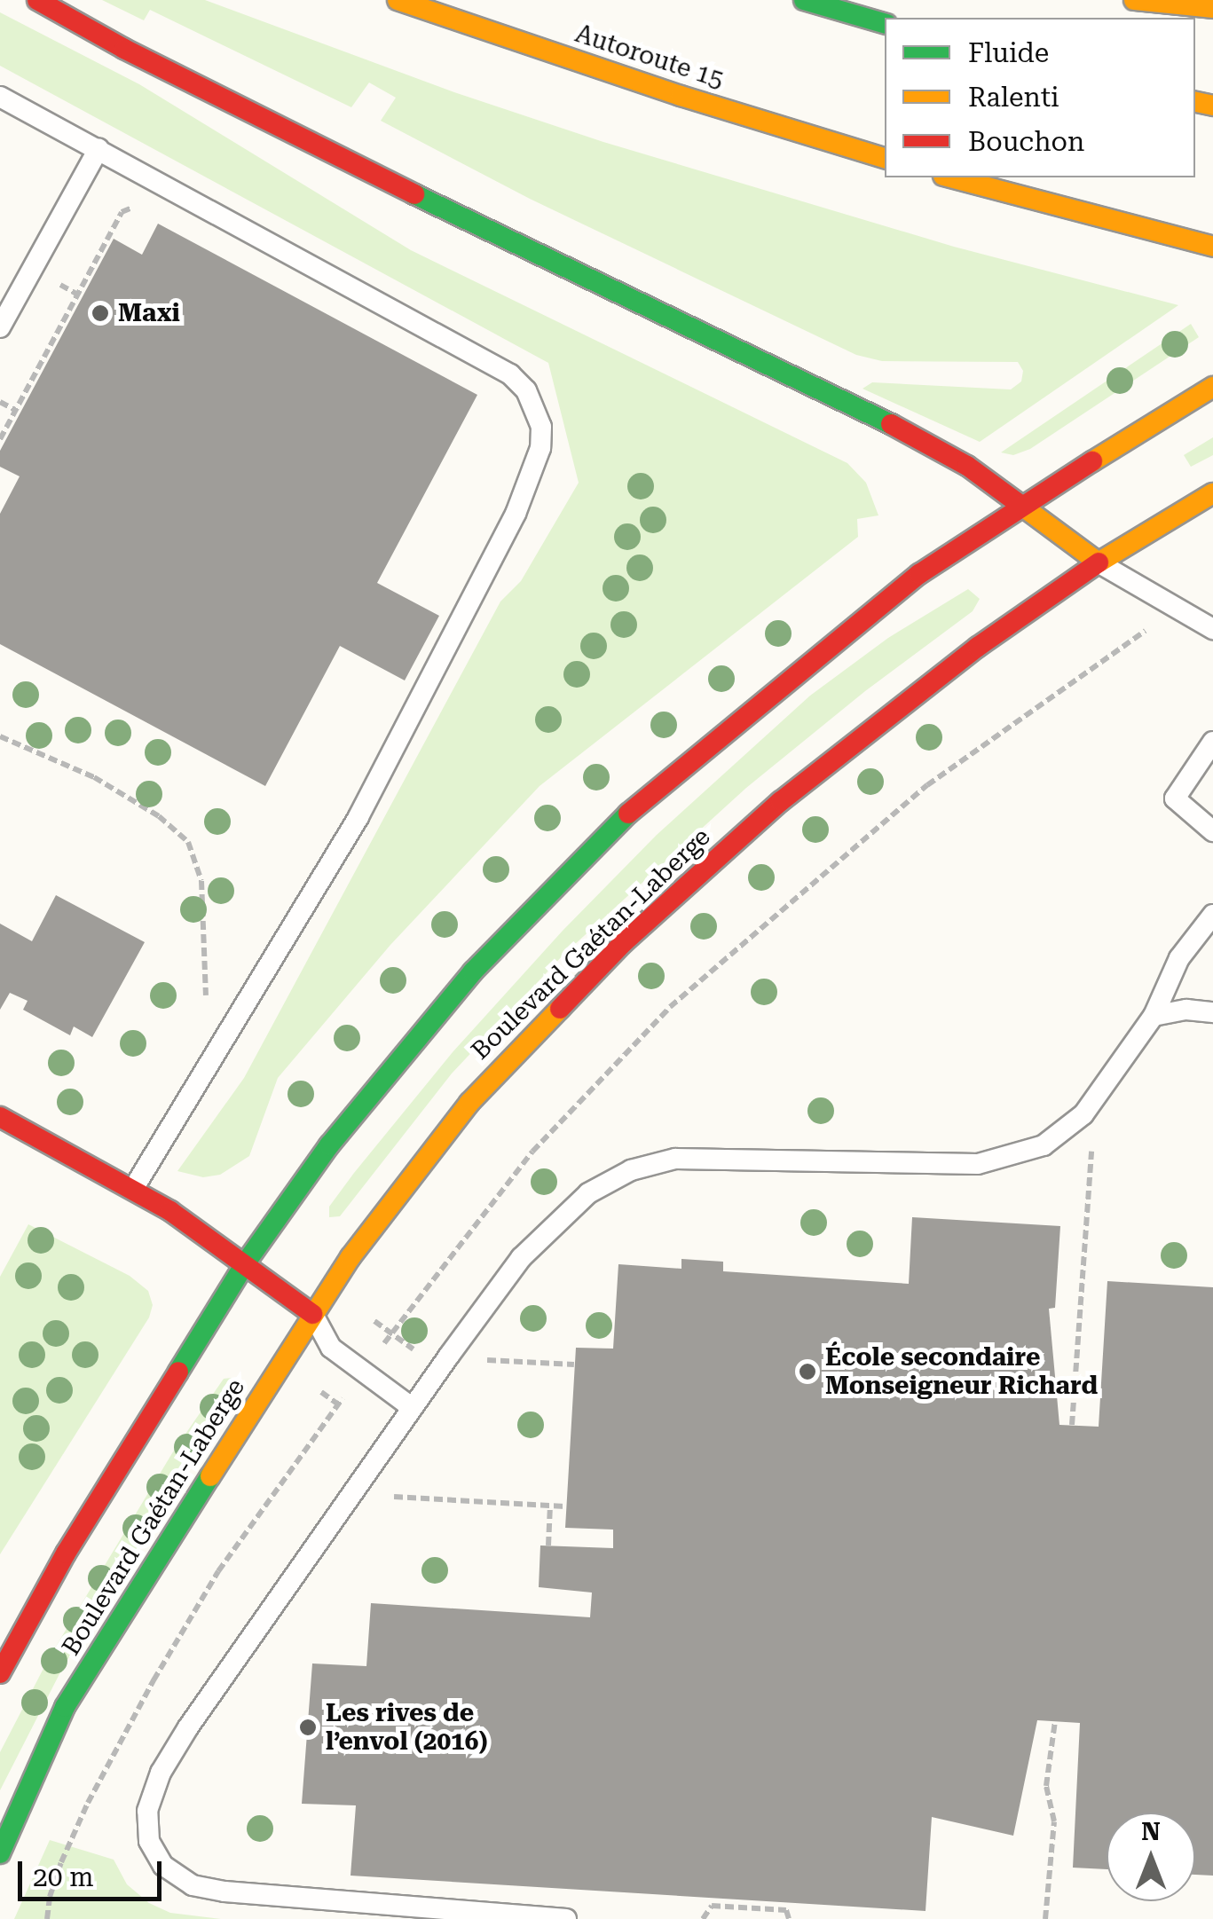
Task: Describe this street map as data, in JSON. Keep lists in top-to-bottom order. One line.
{"streets":{"main road":["Autoroute 15","Boulevard Gaétan-Laberge"]},"places":["Maxi","École secondaire Monseigneur Richard","Les rives de l’envol (2016)"],"legend":["Fluide","Ralenti","Bouchon"],"scale_bar":"20 m","north":"top"}
